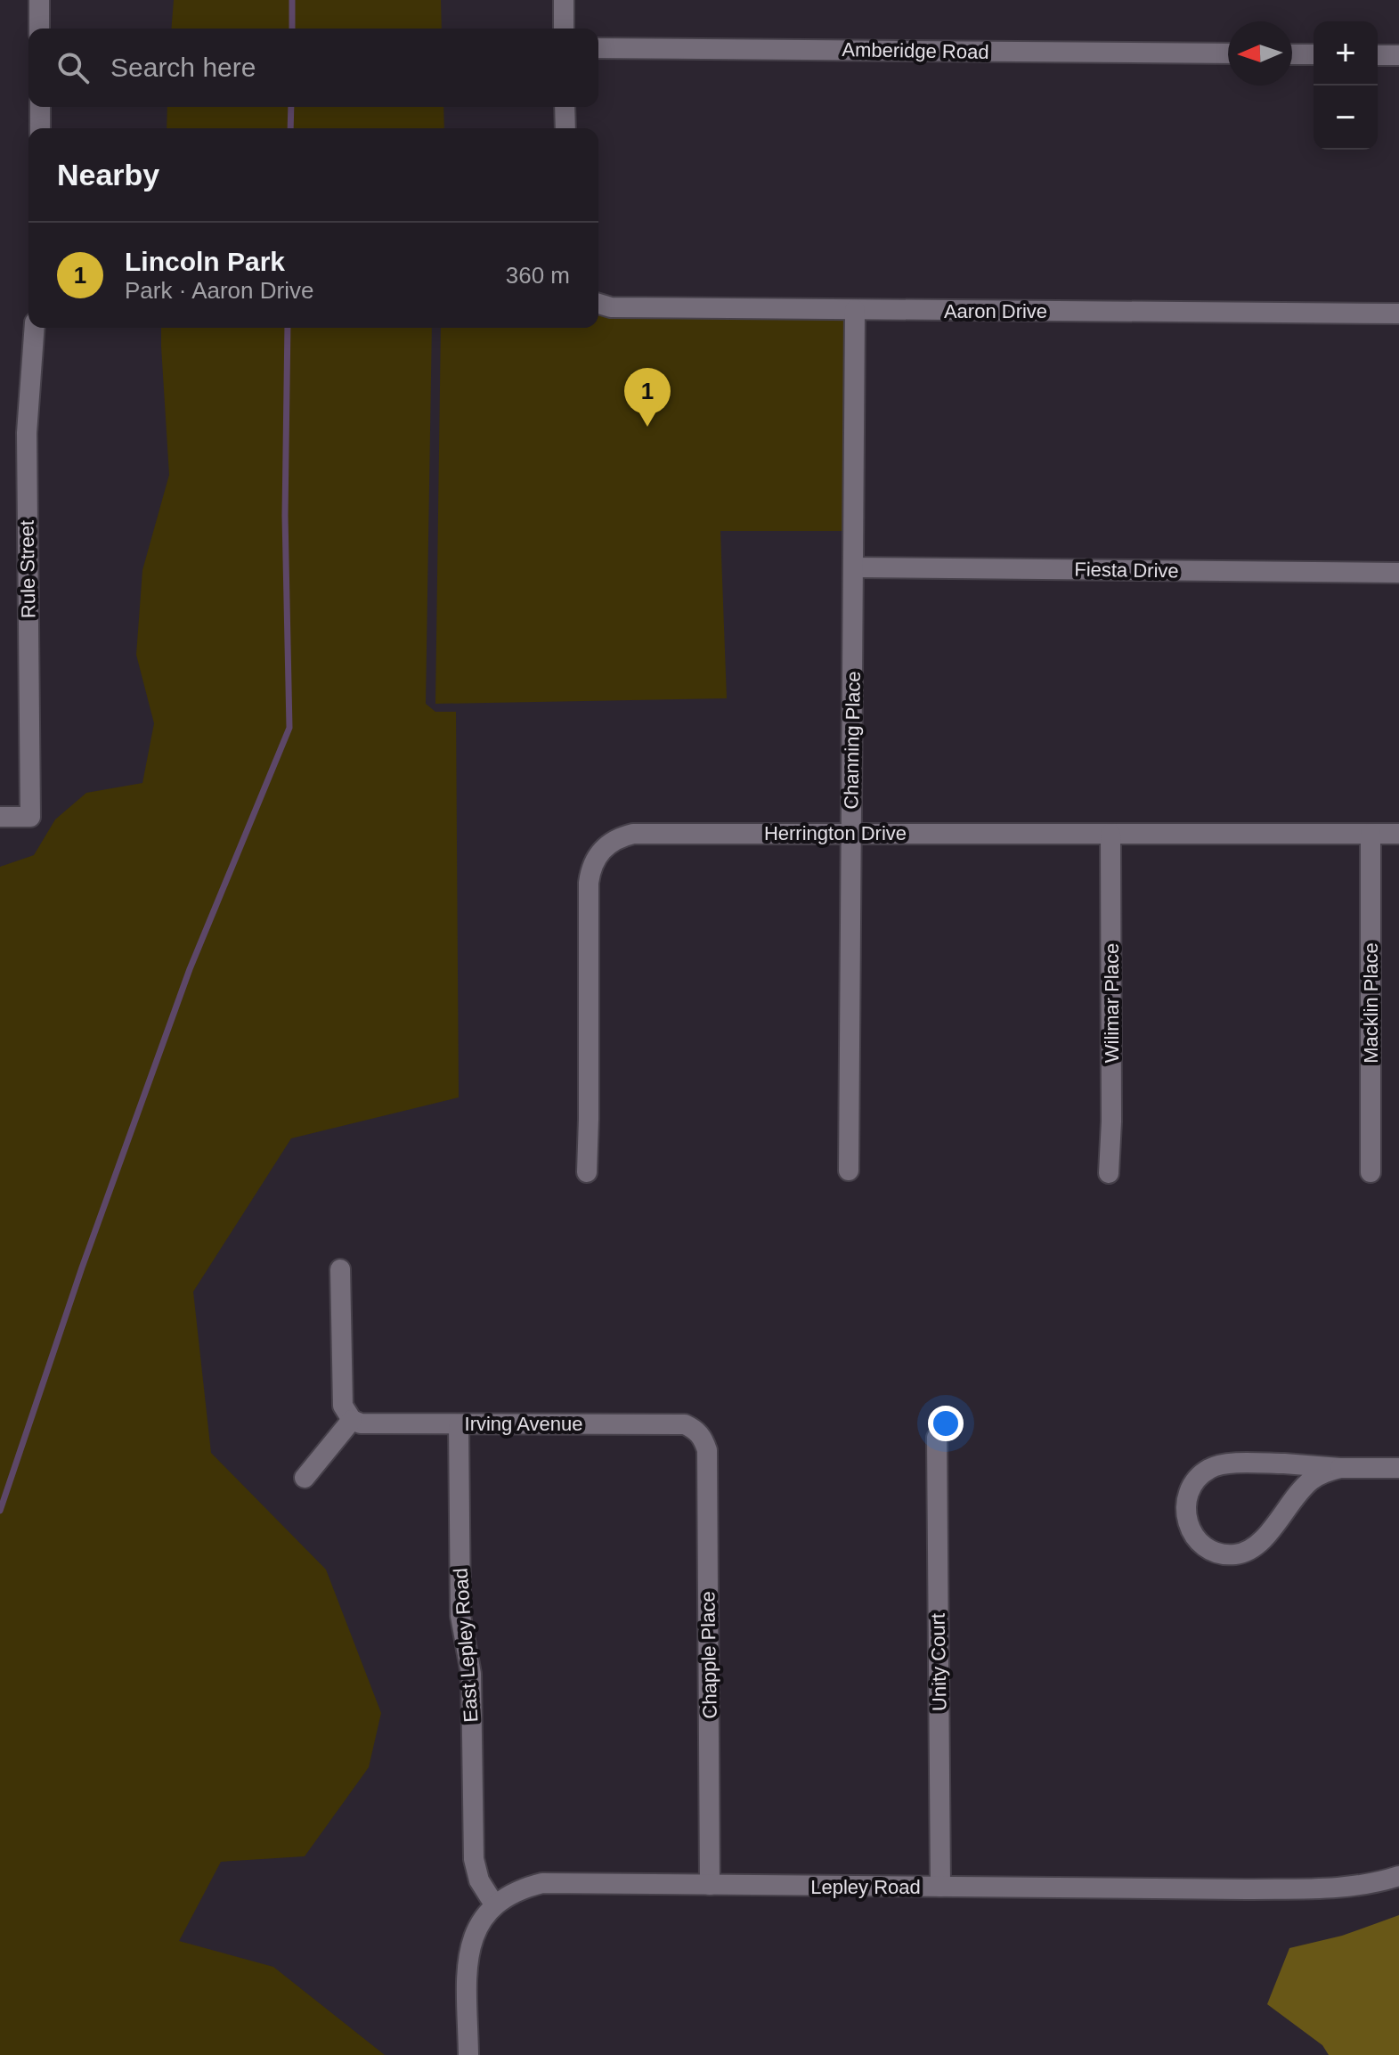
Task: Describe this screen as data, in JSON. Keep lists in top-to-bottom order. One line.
{"streets":{"street":["Amberidge Road","Aaron Drive","Rule Street","Fiesta Drive","Channing Place","Herrington Drive","Wilimar Place","Macklin Place","Irving Avenue","East Lepley Road","Chapple Place","Unity Court","Lepley Road"]},"crossings":[["Aaron Drive","Channing Place"],["Fiesta Drive","Channing Place"],["Channing Place","Herrington Drive"],["Herrington Drive","Wilimar Place"],["Herrington Drive","Macklin Place"],["Irving Avenue","East Lepley Road"],["Irving Avenue","Chapple Place"],["East Lepley Road","Lepley Road"],["Chapple Place","Lepley Road"],["Unity Court","Lepley Road"]],"north":"left","page":{"map_buttons":["+","−"],"search":"Search here","heading":"Nearby","list":[{"mark":"1","name":"Lincoln Park","note":"Park · Aaron Drive","value":"360 m"}],"pins":"1"}}
